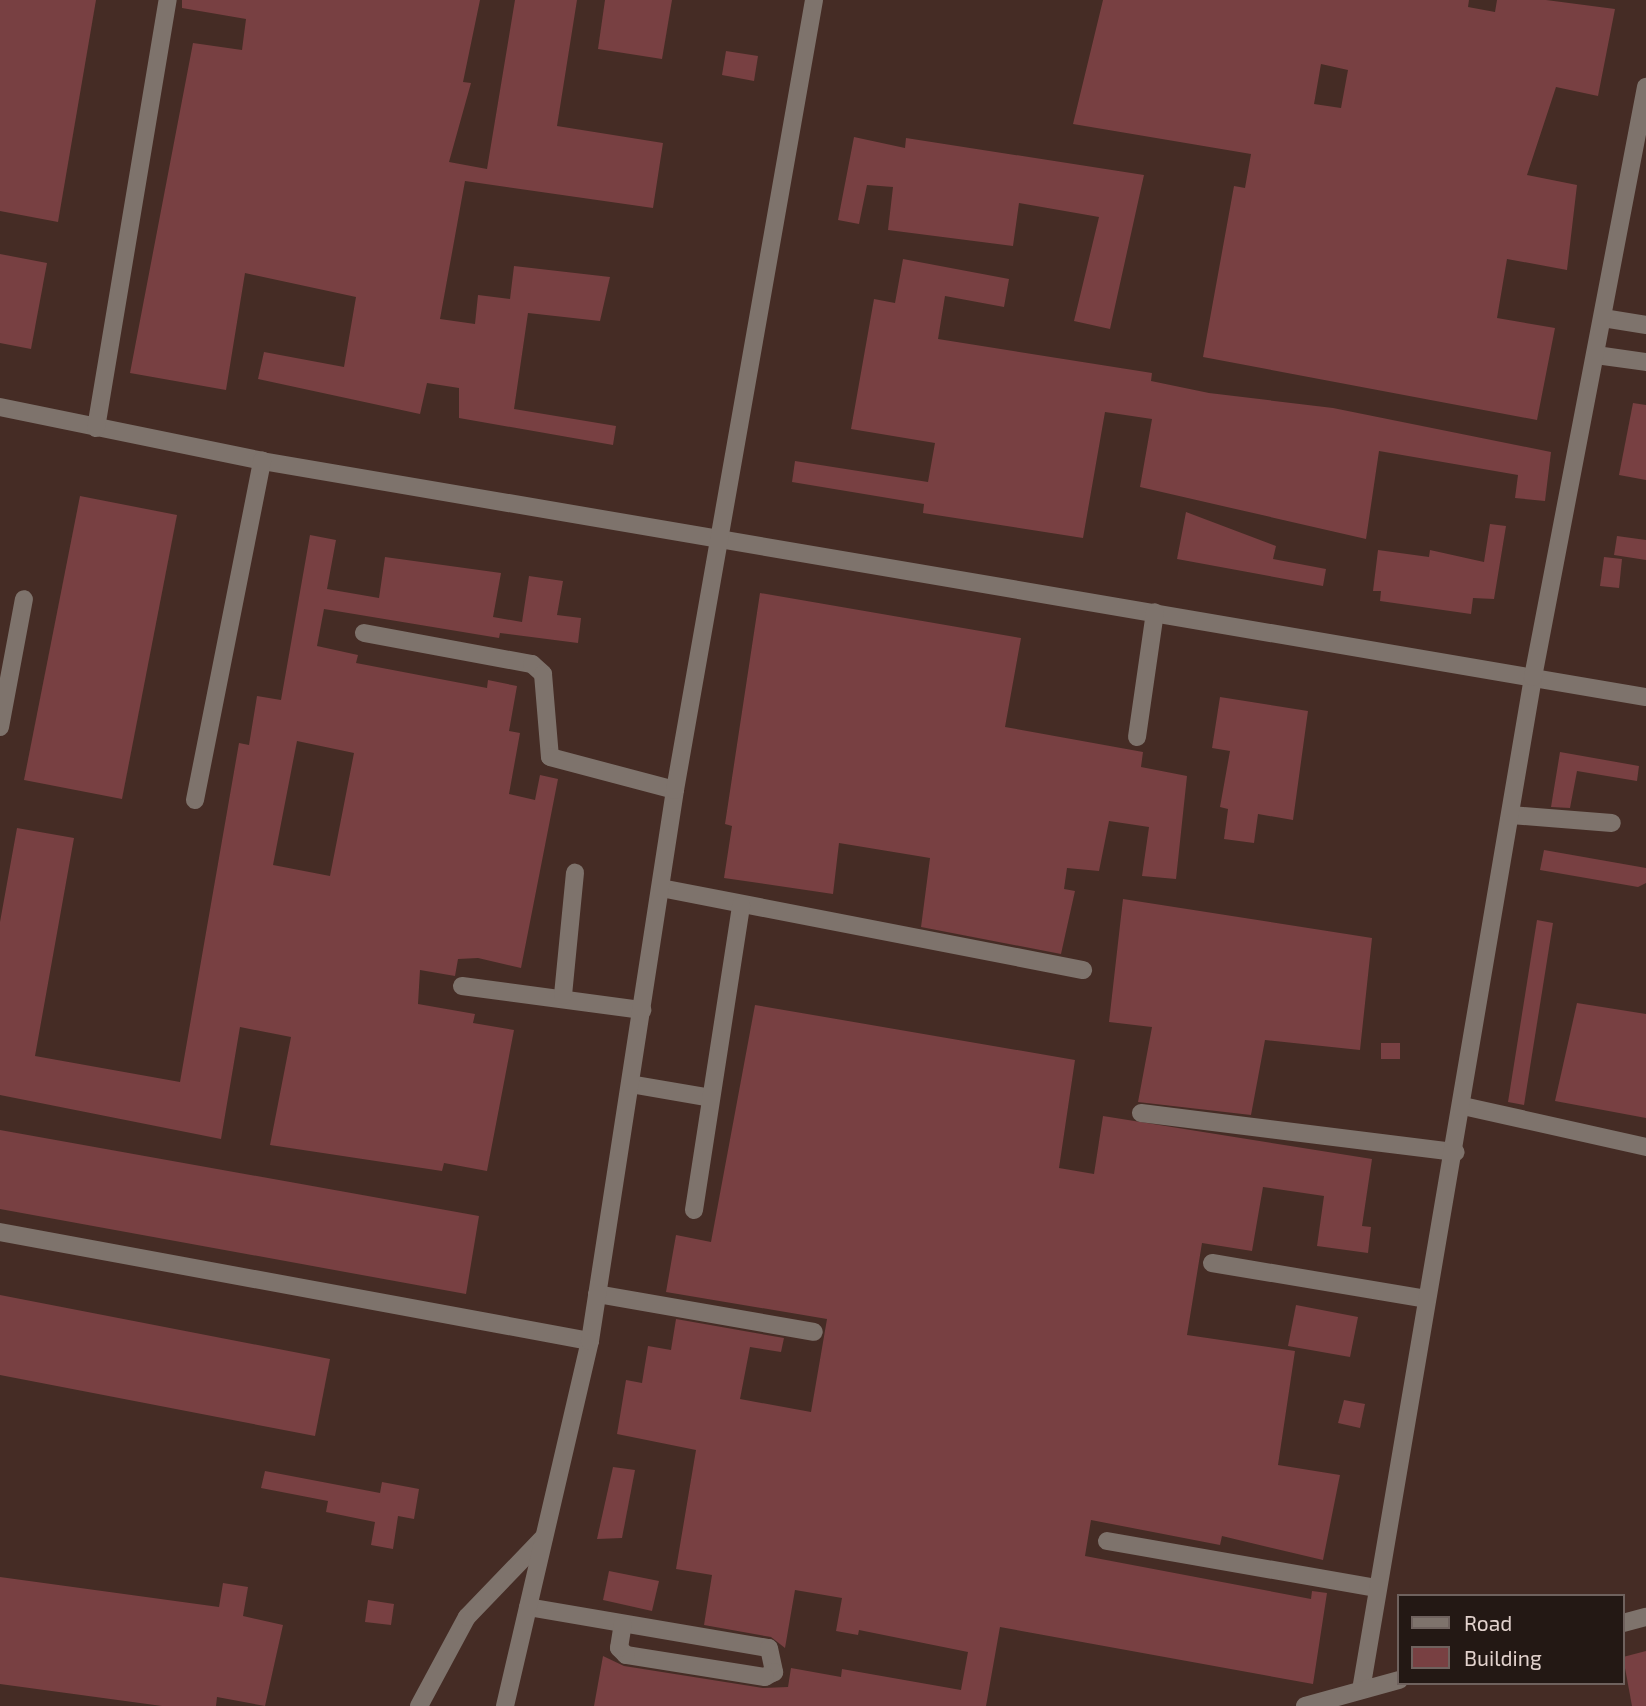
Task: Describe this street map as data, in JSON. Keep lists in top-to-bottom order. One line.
{"legend":["Road","Building"]}
